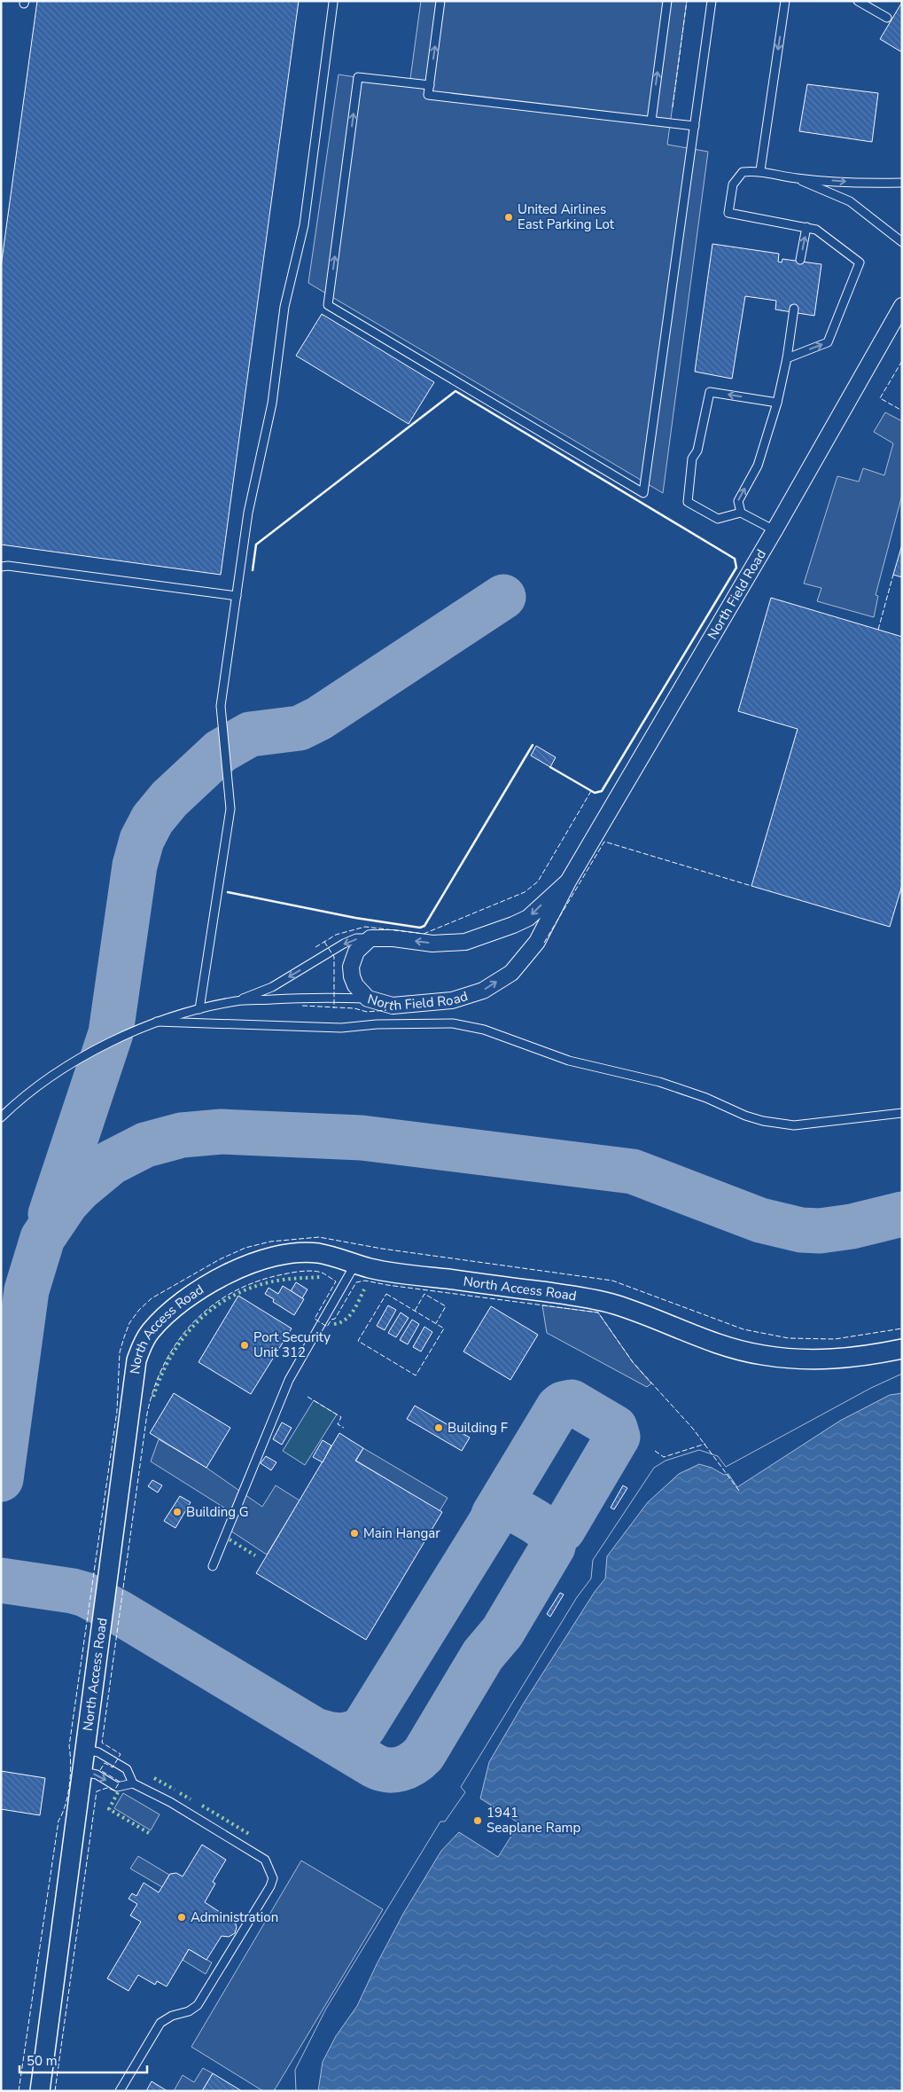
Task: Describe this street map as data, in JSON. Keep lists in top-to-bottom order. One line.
{"streets":{"street":["North Field Road","North Access Road"]},"places":["United Airlines East Parking Lot","Port Security Unit 312","Building F","Building G","Main Hangar","1941 Seaplane Ramp","Administration"],"scale_bar":"50 m"}
